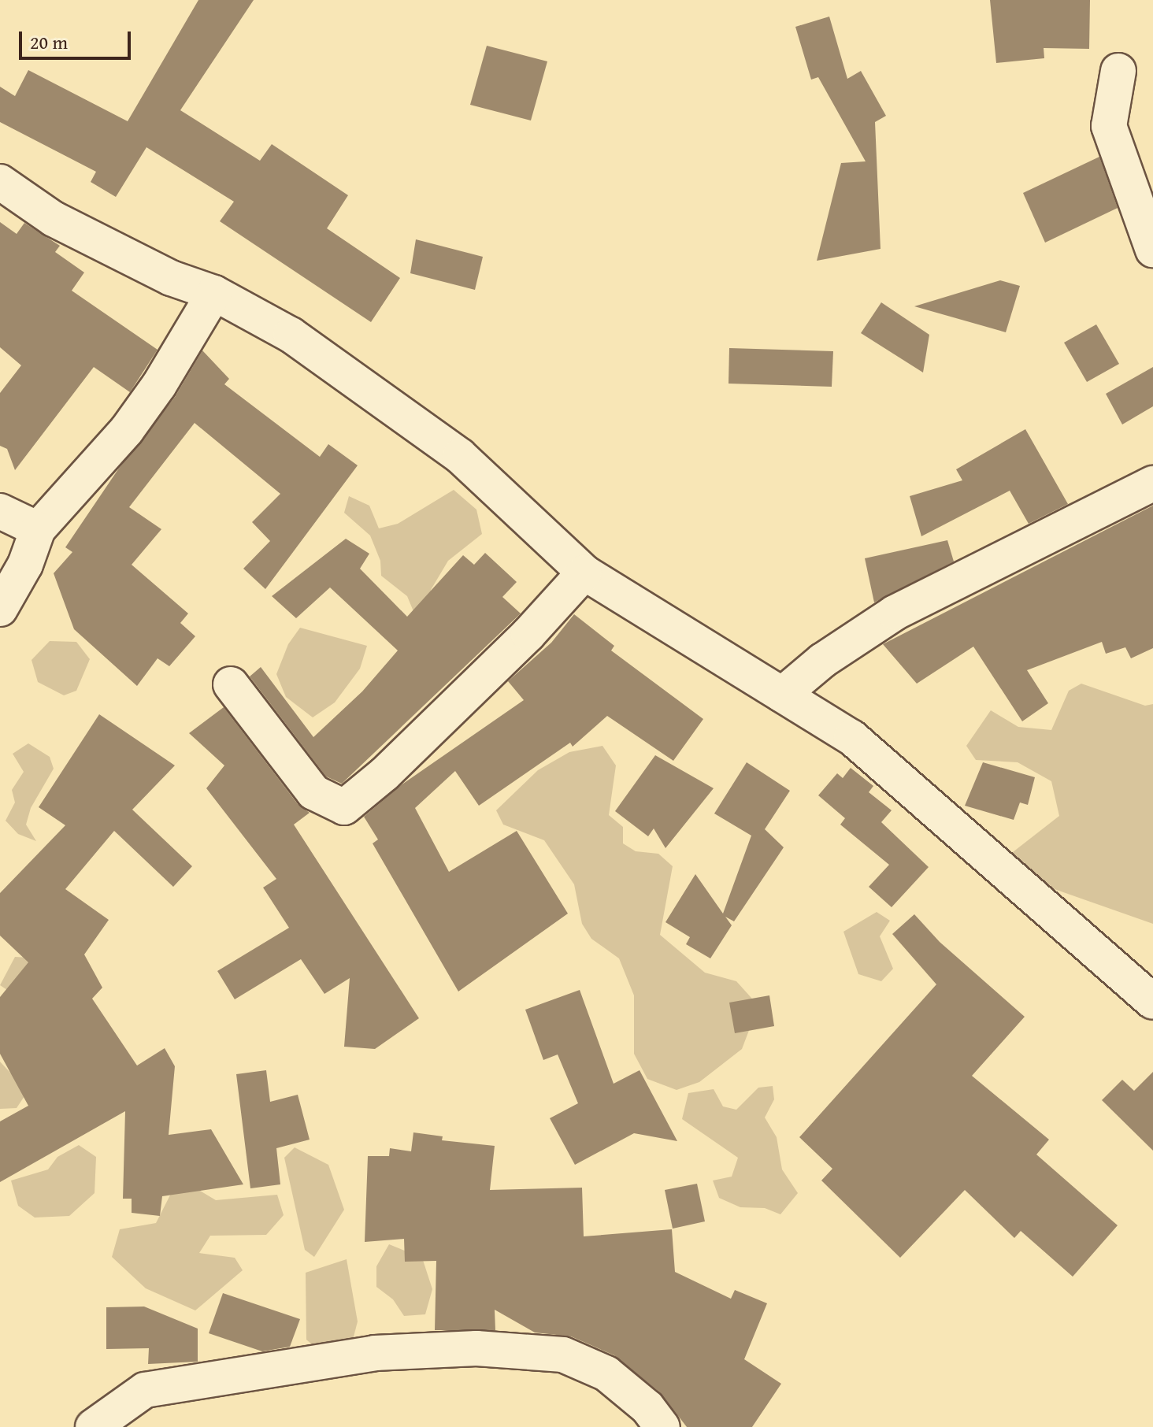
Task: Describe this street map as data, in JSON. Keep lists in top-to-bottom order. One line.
{"scale_bar":"20 m"}
